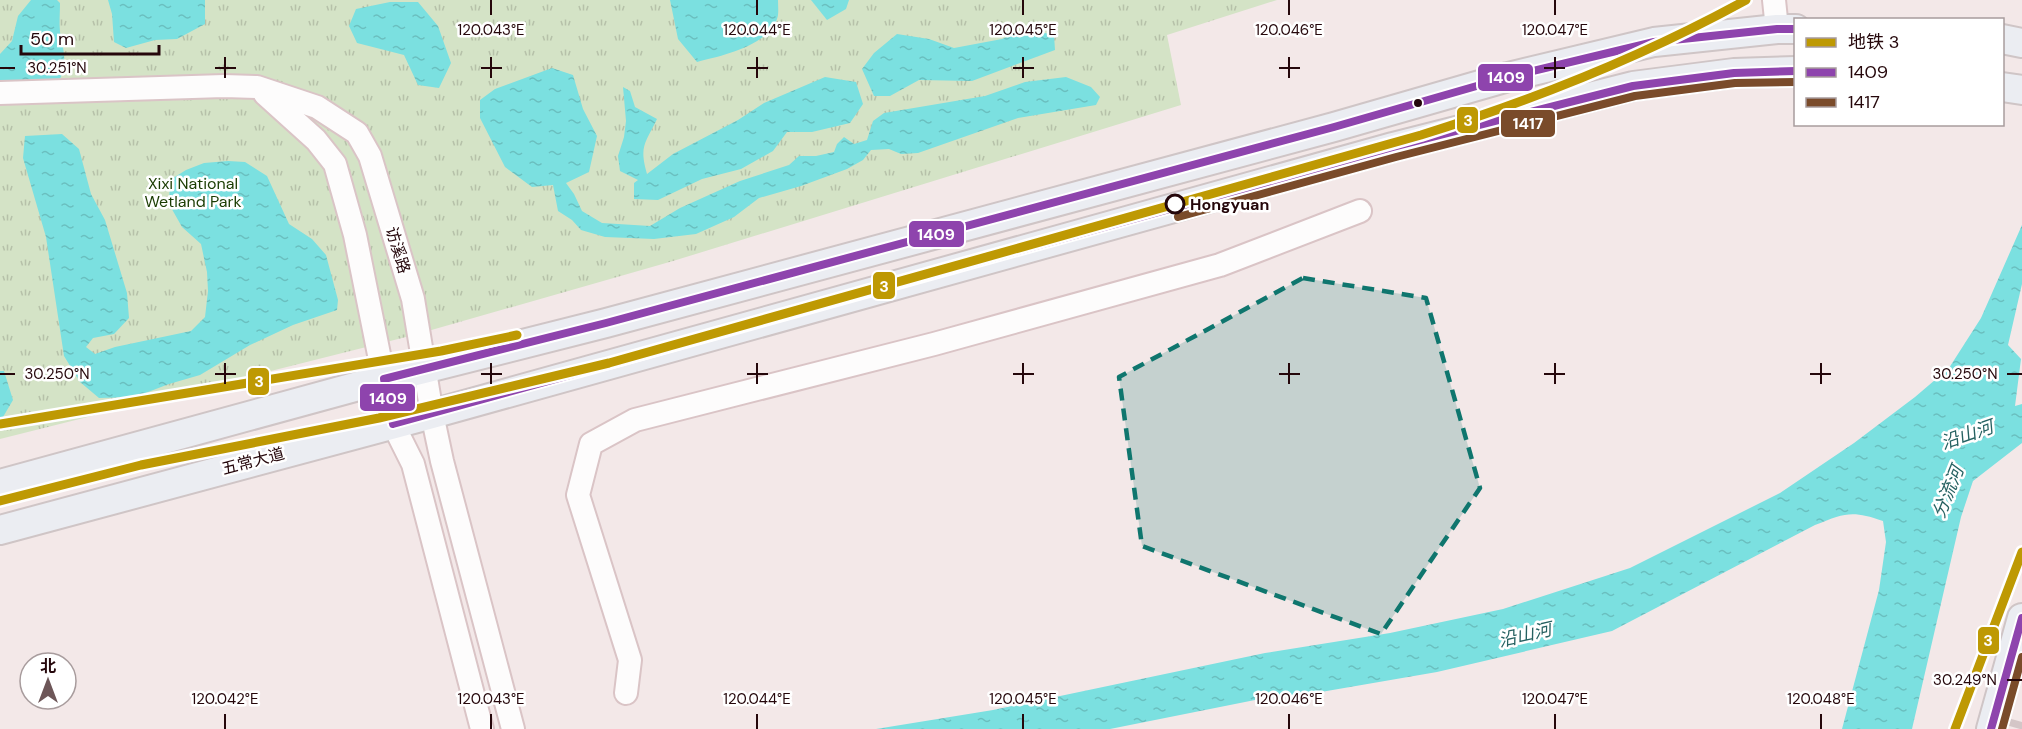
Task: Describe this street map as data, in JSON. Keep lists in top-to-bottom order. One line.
{"streets":{"main road":["五常大道"],"street":["访溪路"]},"crossings":[["访溪路","五常大道"]],"water":["沿山河","分流河"],"parks":["Xixi National Wetland Park"],"places":["Hongyuan"],"lines":["metro line 3","transit line 1409","transit line 1417"],"legend":["地铁 3","1409","1417"],"scale_bar":"50 m","north":"top","coordinates":["120.043°E","120.044°E","120.045°E","120.046°E","120.047°E","30.251°N","30.250°N","30.249°N","120.042°E","120.048°E"]}
